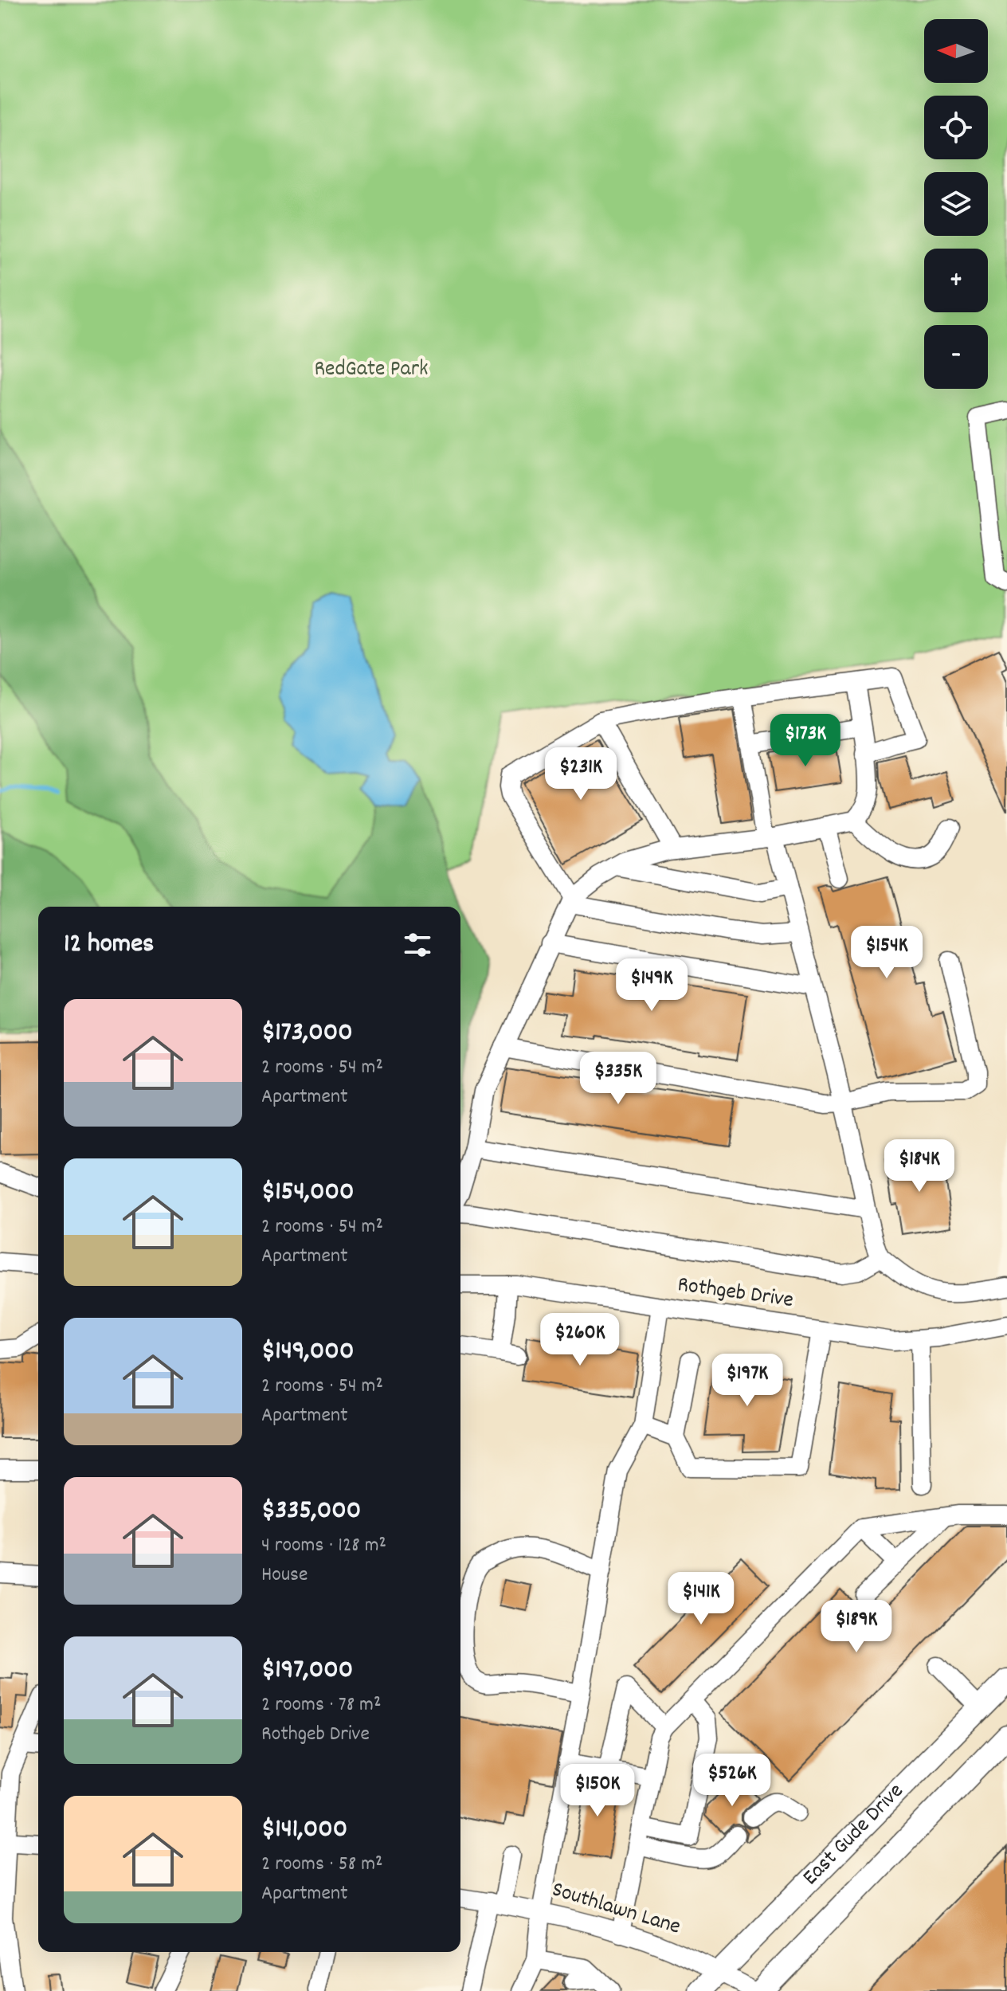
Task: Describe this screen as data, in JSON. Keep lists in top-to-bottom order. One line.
{"streets":{"main road":["East Gude Drive"],"street":["Rothgeb Drive","Southlawn Lane"]},"crossings":[["East Gude Drive","Southlawn Lane"]],"parks":["RedGate Park"],"north":"left","page":{"map_buttons":["+","−"],"price":["$173K","$231K","$154K","$149K","$335K","$184K","$260K","$197K","$141K","$189K","$526K","$150K"],"heading":"12 homes","list":[{"name":"$173,000","note":"2 rooms · 54 m² · Apartment"},{"name":"$154,000","note":"2 rooms · 54 m² · Apartment"},{"name":"$149,000","note":"2 rooms · 54 m² · Apartment"},{"name":"$335,000","note":"4 rooms · 128 m² · House"},{"name":"$197,000","note":"2 rooms · 78 m² · Rothgeb Drive"},{"name":"$141,000","note":"2 rooms · 58 m² · Apartment"}]}}
